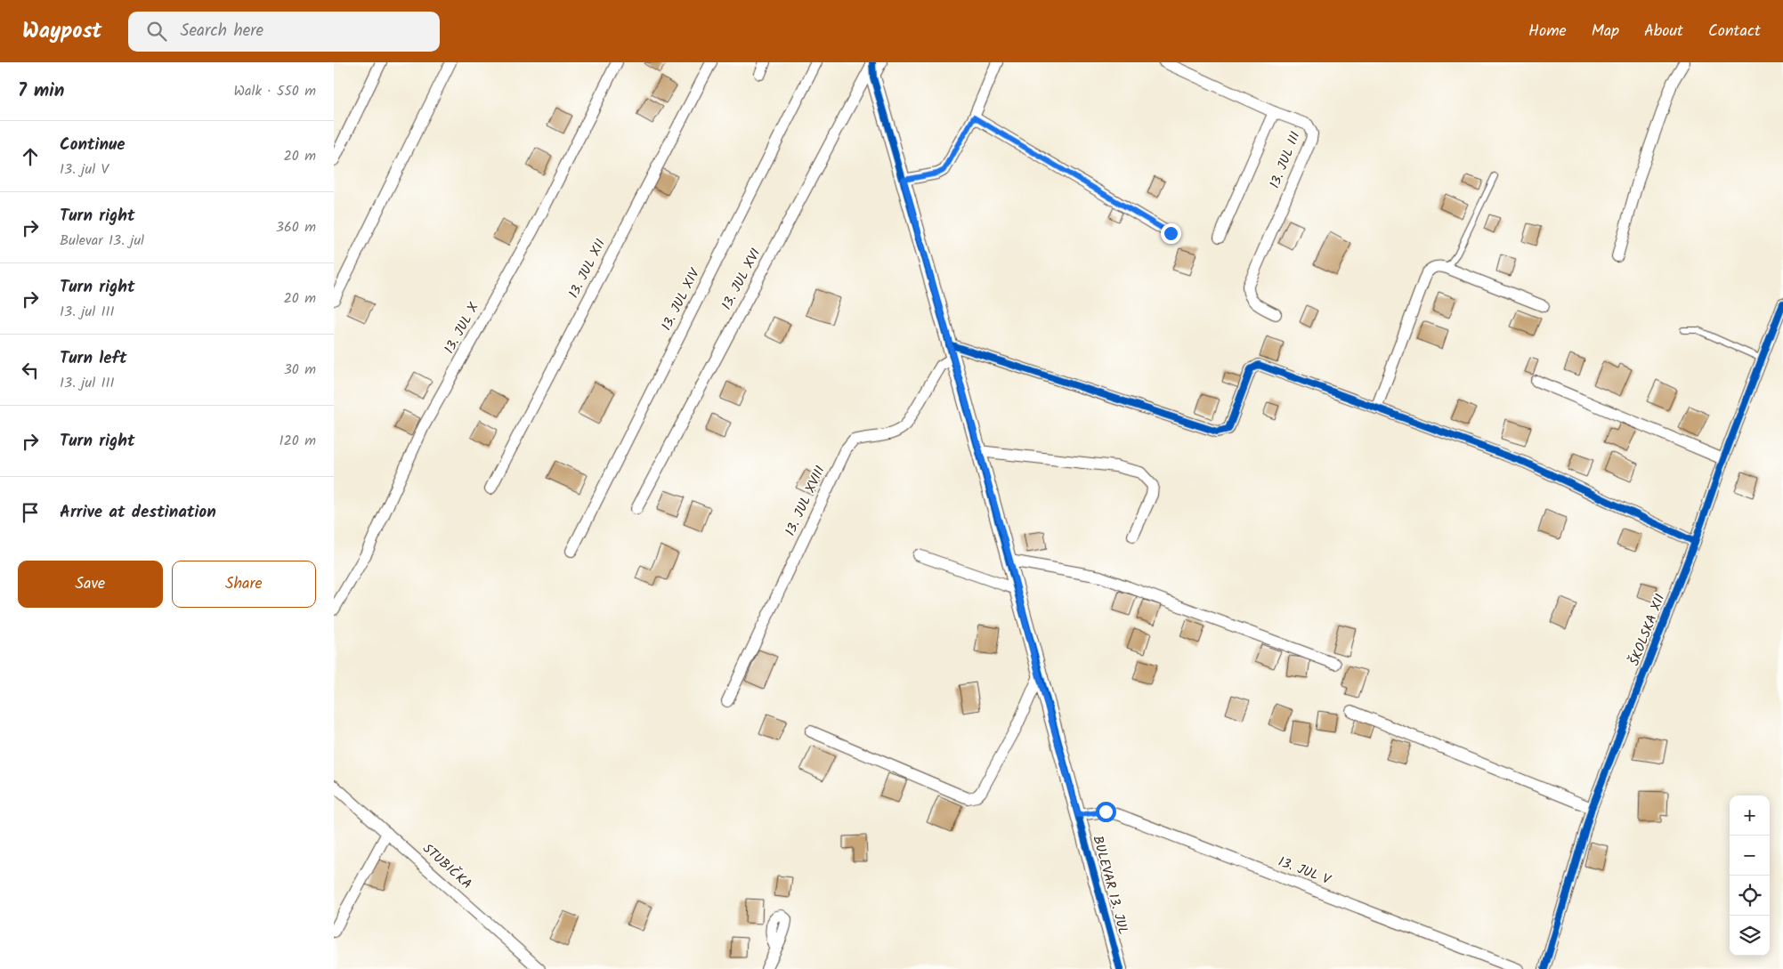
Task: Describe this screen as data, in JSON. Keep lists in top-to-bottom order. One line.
{"streets":{"street":["13. JUL III","13. JUL XII","13. JUL XVI","13. JUL XIV","13. JUL X","13. JUL XVIII","ŠKOLSKA XII","STUBIČKA","13. JUL V","BULEVAR 13. JUL"]},"crossings":[["13. JUL XVI","BULEVAR 13. JUL"],["13. JUL XVIII","BULEVAR 13. JUL"],["13. JUL V","BULEVAR 13. JUL"]],"page":{"header":"Waypost","search":"Search here","nav":["Home","Map","About","Contact"],"heading":["7 min","Walk · 550 m"],"list":[["Continue","13. jul V","20 m"],["Turn right","Bulevar 13. jul","360 m"],["Turn right","13. jul III","20 m"],["Turn left","13. jul III","30 m"],["Turn right","120 m"],"Arrive at destination"],"buttons":["Save","Share"],"map_buttons":["+","−"]}}
